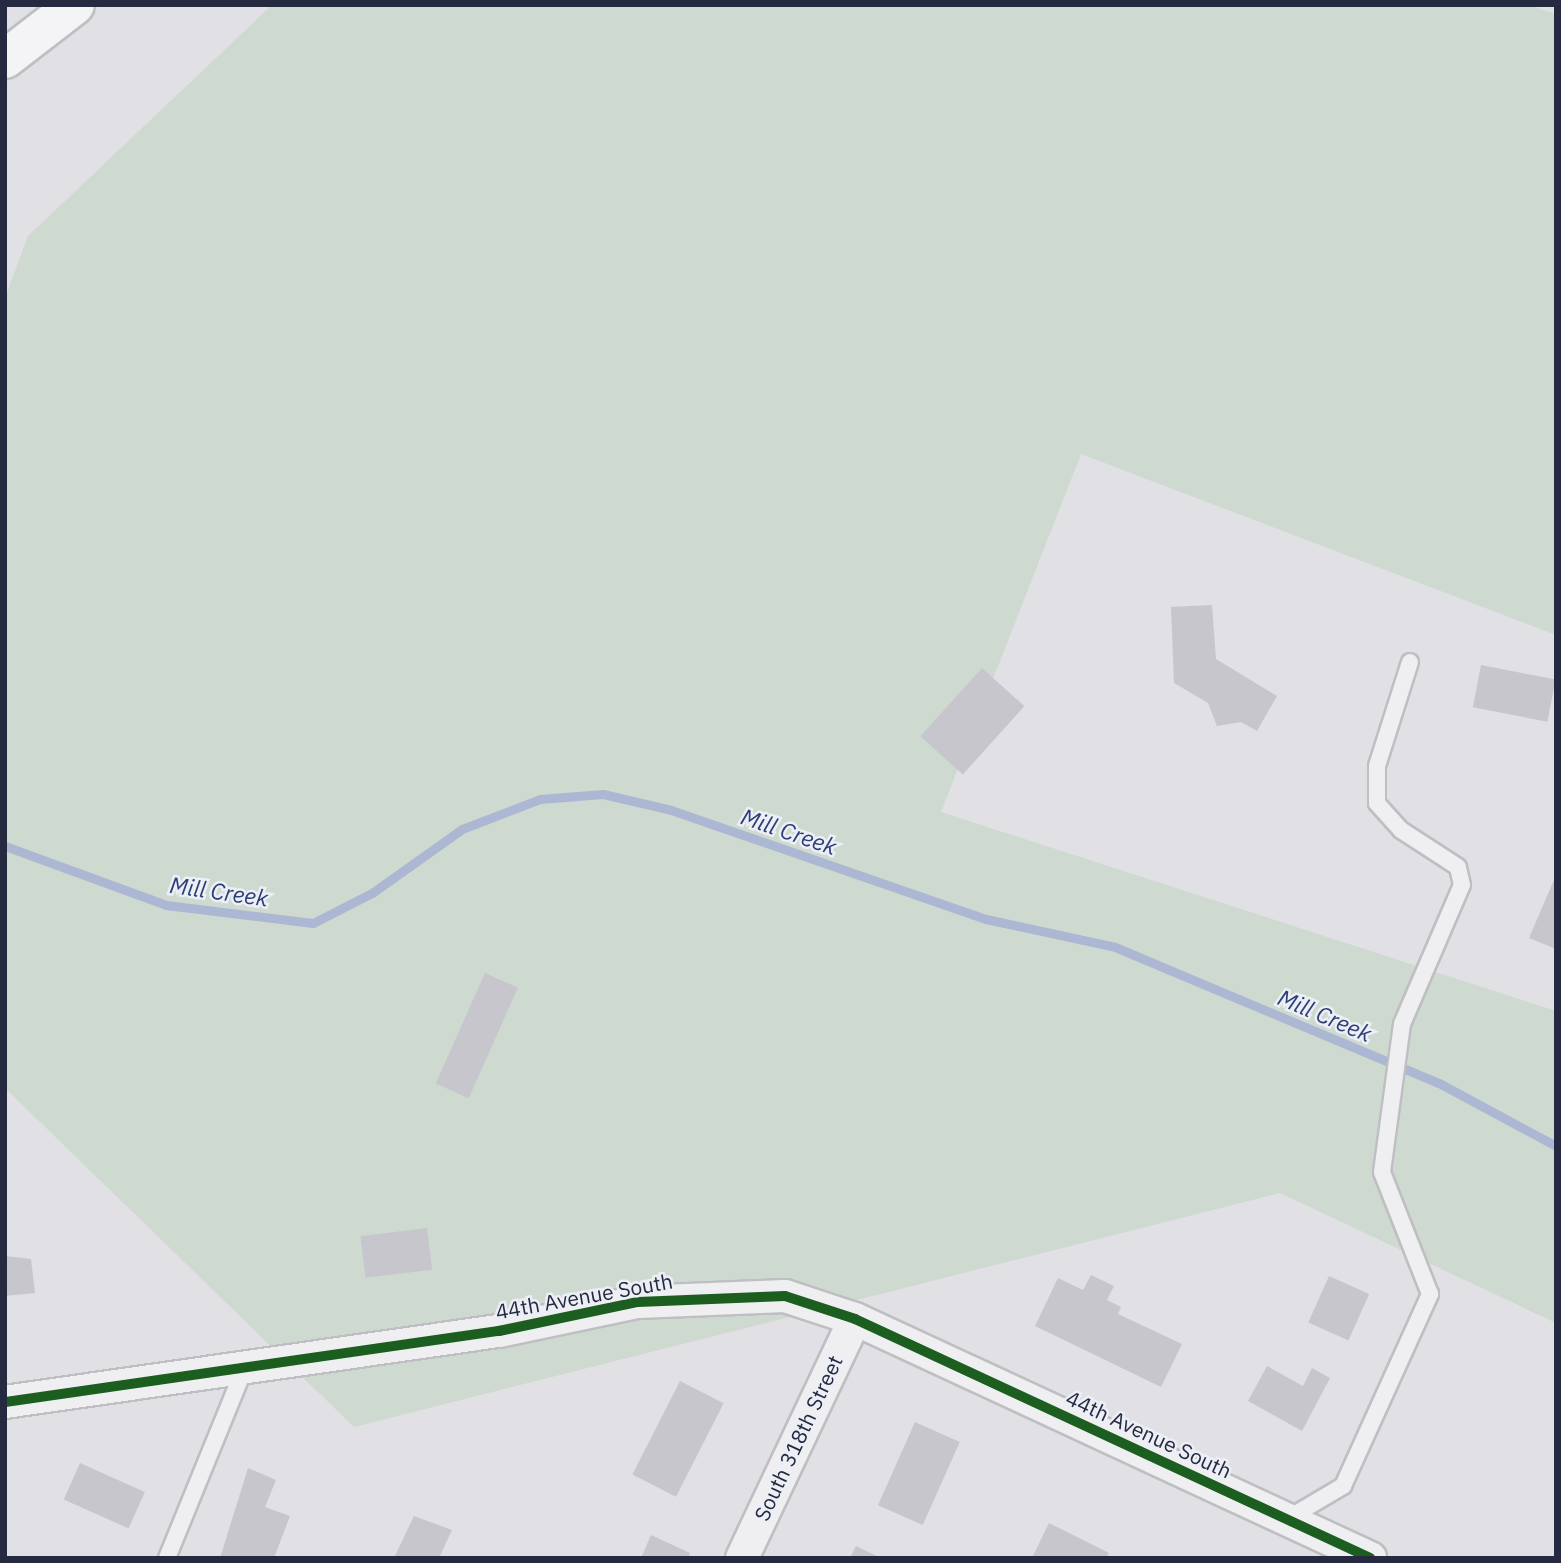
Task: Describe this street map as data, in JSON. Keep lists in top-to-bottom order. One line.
{"streets":{"street":["44th Avenue South","South 318th Street"]},"crossings":[["44th Avenue South","South 318th Street"]],"water":["Mill Creek"]}
